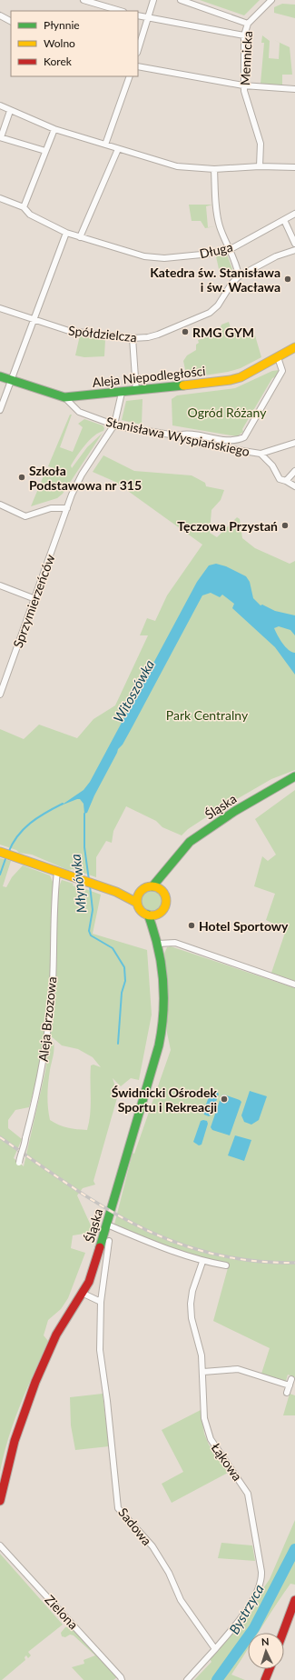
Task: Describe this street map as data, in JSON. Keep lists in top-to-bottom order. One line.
{"streets":{"street":["Mennicka","Długa","Spółdzielcza","Aleja Niepodległości","Stanisława Wyspiańskiego","Sprzymierzeńców","Śląska","Aleja Brzozowa","Łąkowa","Sadowa","Zielona"]},"crossings":[["Aleja Niepodległości","Stanisława Wyspiańskiego"],["Stanisława Wyspiańskiego","Sprzymierzeńców"],["Łąkowa","Sadowa"]],"water":["Witoszówka","Młynówka","Bystrzyca"],"parks":["Ogród Różany","Park Centralny"],"places":["Katedra św. Stanisława i św. Wacława","RMG GYM","Szkoła Podstawowa nr 315","Tęczowa Przystań","Hotel Sportowy","Świdnicki Ośrodek Sportu i Rekreacji"],"legend":["Płynnie","Wolno","Korek"],"north":"top"}
